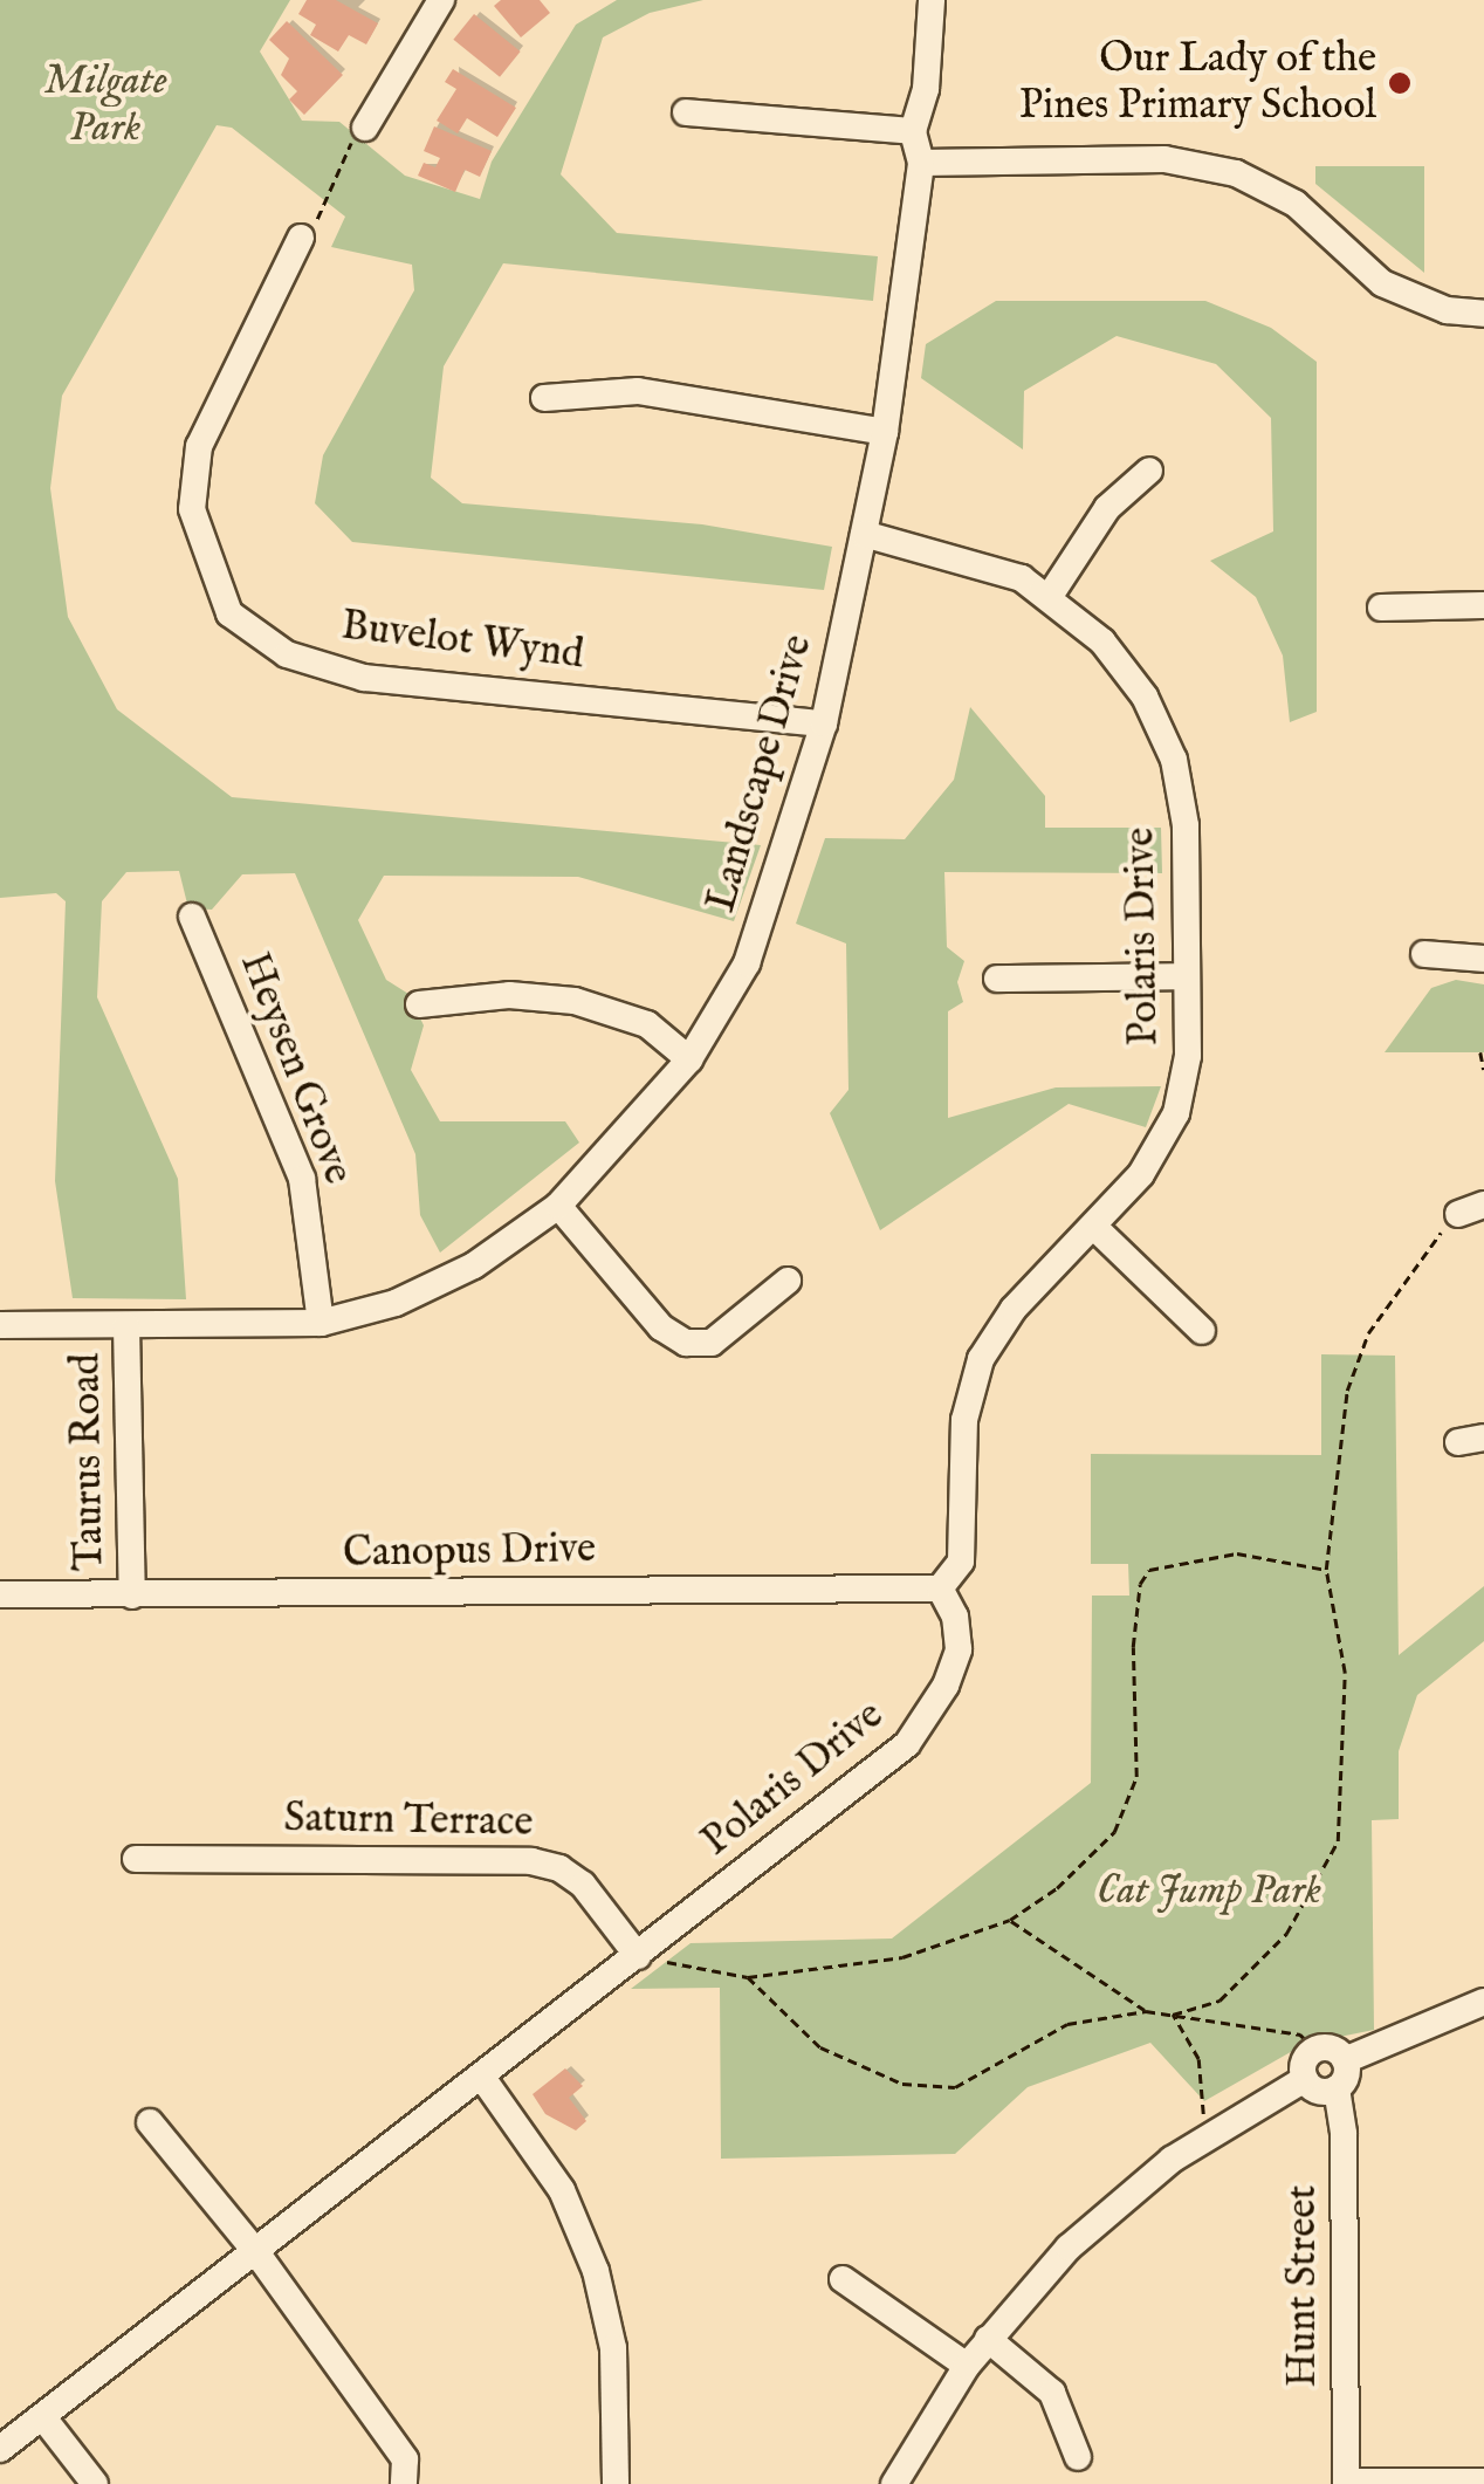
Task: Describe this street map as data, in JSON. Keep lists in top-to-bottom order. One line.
{"streets":{"street":["Buvelot Wynd","Landscape Drive","Polaris Drive","Heysen Grove","Taurus Road","Canopus Drive","Saturn Terrace","Hunt Street"]},"crossings":[["Buvelot Wynd","Landscape Drive"],["Landscape Drive","Polaris Drive"],["Landscape Drive","Heysen Grove"],["Landscape Drive","Taurus Road"],["Polaris Drive","Canopus Drive"],["Polaris Drive","Saturn Terrace"],["Taurus Road","Canopus Drive"]],"parks":["Milgate Park","Cat Jump Park"],"places":["Our Lady of the Pines Primary School"]}
